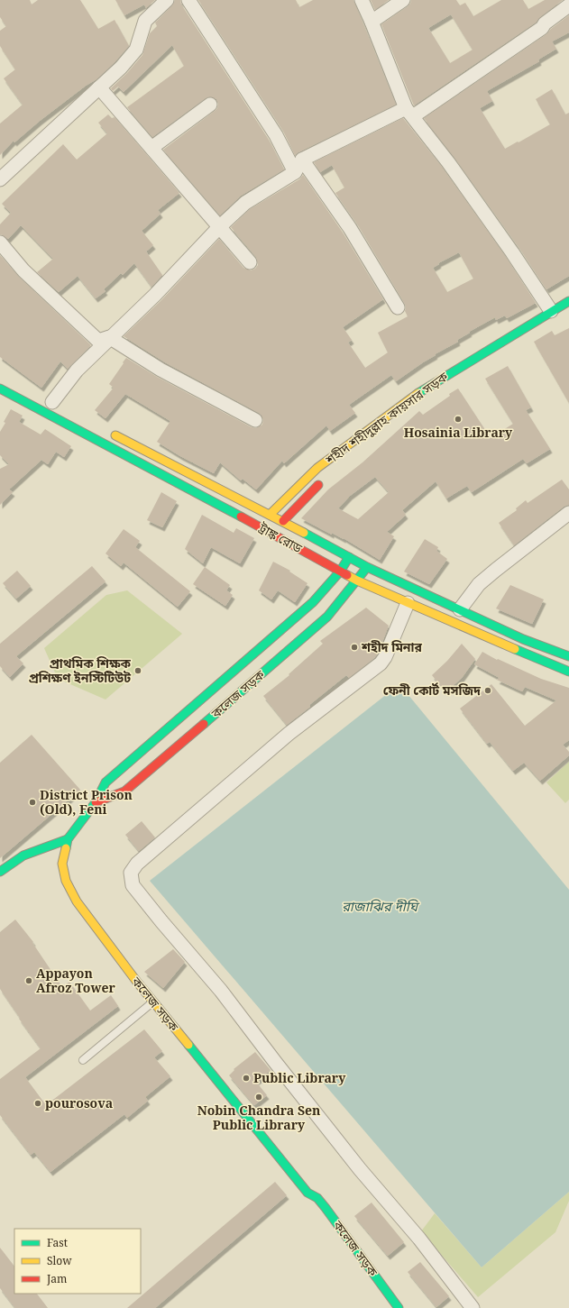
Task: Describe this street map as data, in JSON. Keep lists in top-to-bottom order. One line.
{"streets":{"main road":["শহীদ শহীদুল্লাহ কায়সার সড়ক","ট্রাঙ্ক রোড","কলেজ সড়ক"]},"crossings":[["শহীদ শহীদুল্লাহ কায়সার সড়ক","ট্রাঙ্ক রোড"],["ট্রাঙ্ক রোড","কলেজ সড়ক"]],"water":["রাজাঝির দীঘি"],"places":["Hosainia Library","শহীদ মিনার","প্রাথমিক শিক্ষক প্রশিক্ষণ ইনস্টিটিউট","ফেনী কোর্ট মসজিদ","District Prison (Old), Feni","Appayon Afroz Tower","Public Library","Nobin Chandra Sen Public Library","pourosova"],"legend":["Fast","Slow","Jam"]}
